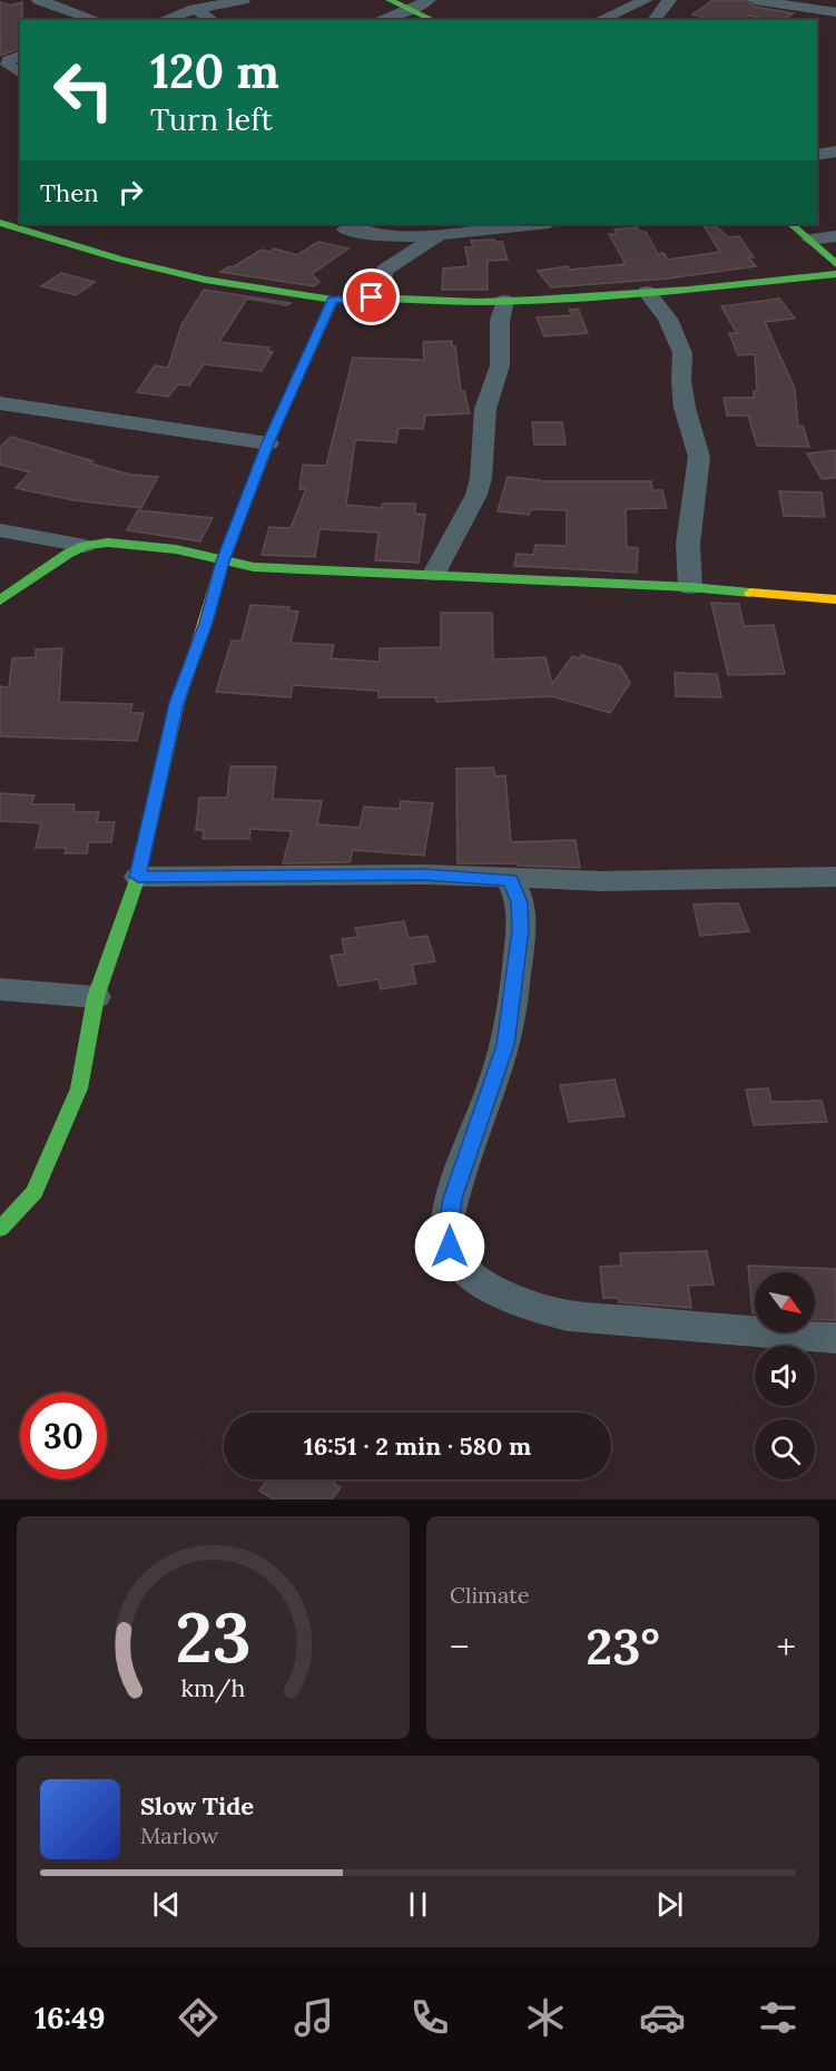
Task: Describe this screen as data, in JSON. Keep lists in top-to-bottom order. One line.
{"north":"bottom right","page":{"turn":["120 m","Turn left"],"then":"Then","limit":"30","trip":"16:51 · 2 min · 580 m","tile":"Climate","heat":["−","23°","+"],"song":["Slow Tide","Marlow"],"tabs":"16:49","gauge":["23","km/h"]}}
